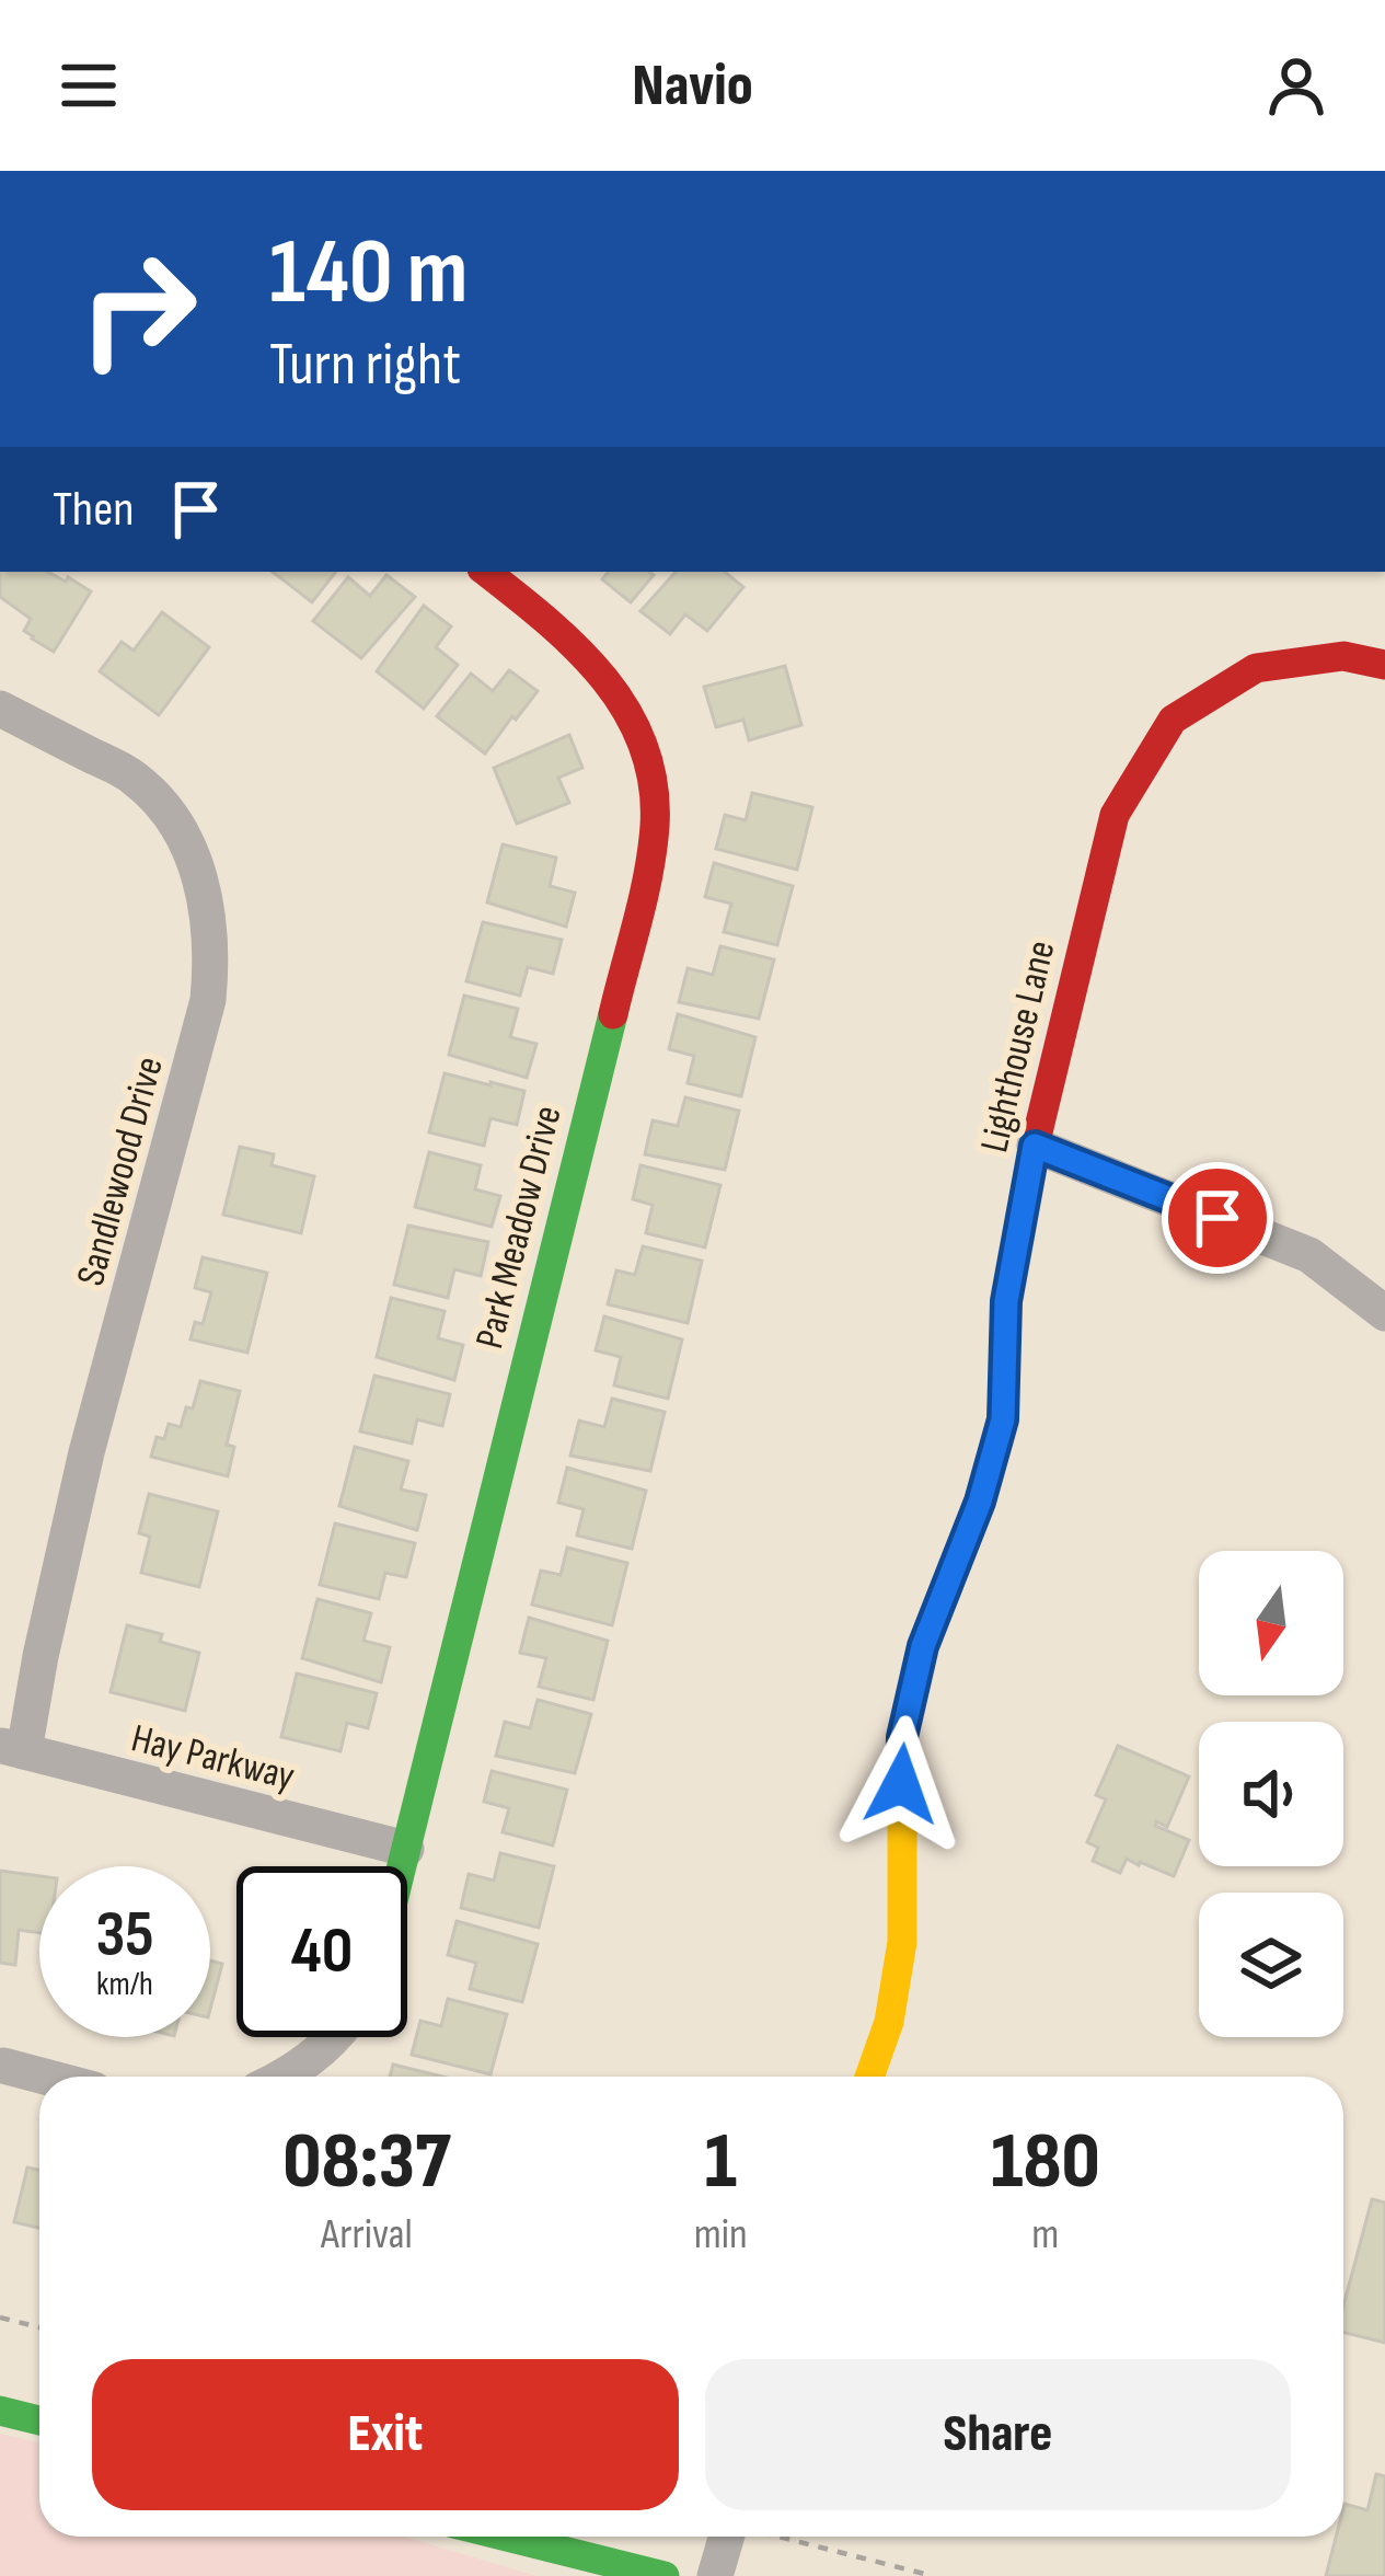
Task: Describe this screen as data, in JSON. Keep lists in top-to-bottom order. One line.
{"streets":{"street":["Lighthouse Lane","Sandlewood Drive","Park Meadow Drive","Hay Parkway"]},"crossings":[["Sandlewood Drive","Hay Parkway"],["Park Meadow Drive","Hay Parkway"]],"north":"bottom","page":{"header":"Navio","turn":["140 m","Turn right"],"then":"Then","speed":"35 km/h","limit":"40","eta":["08:37","Arrival","1","min","180","m"],"buttons":["Exit","Share"]}}
